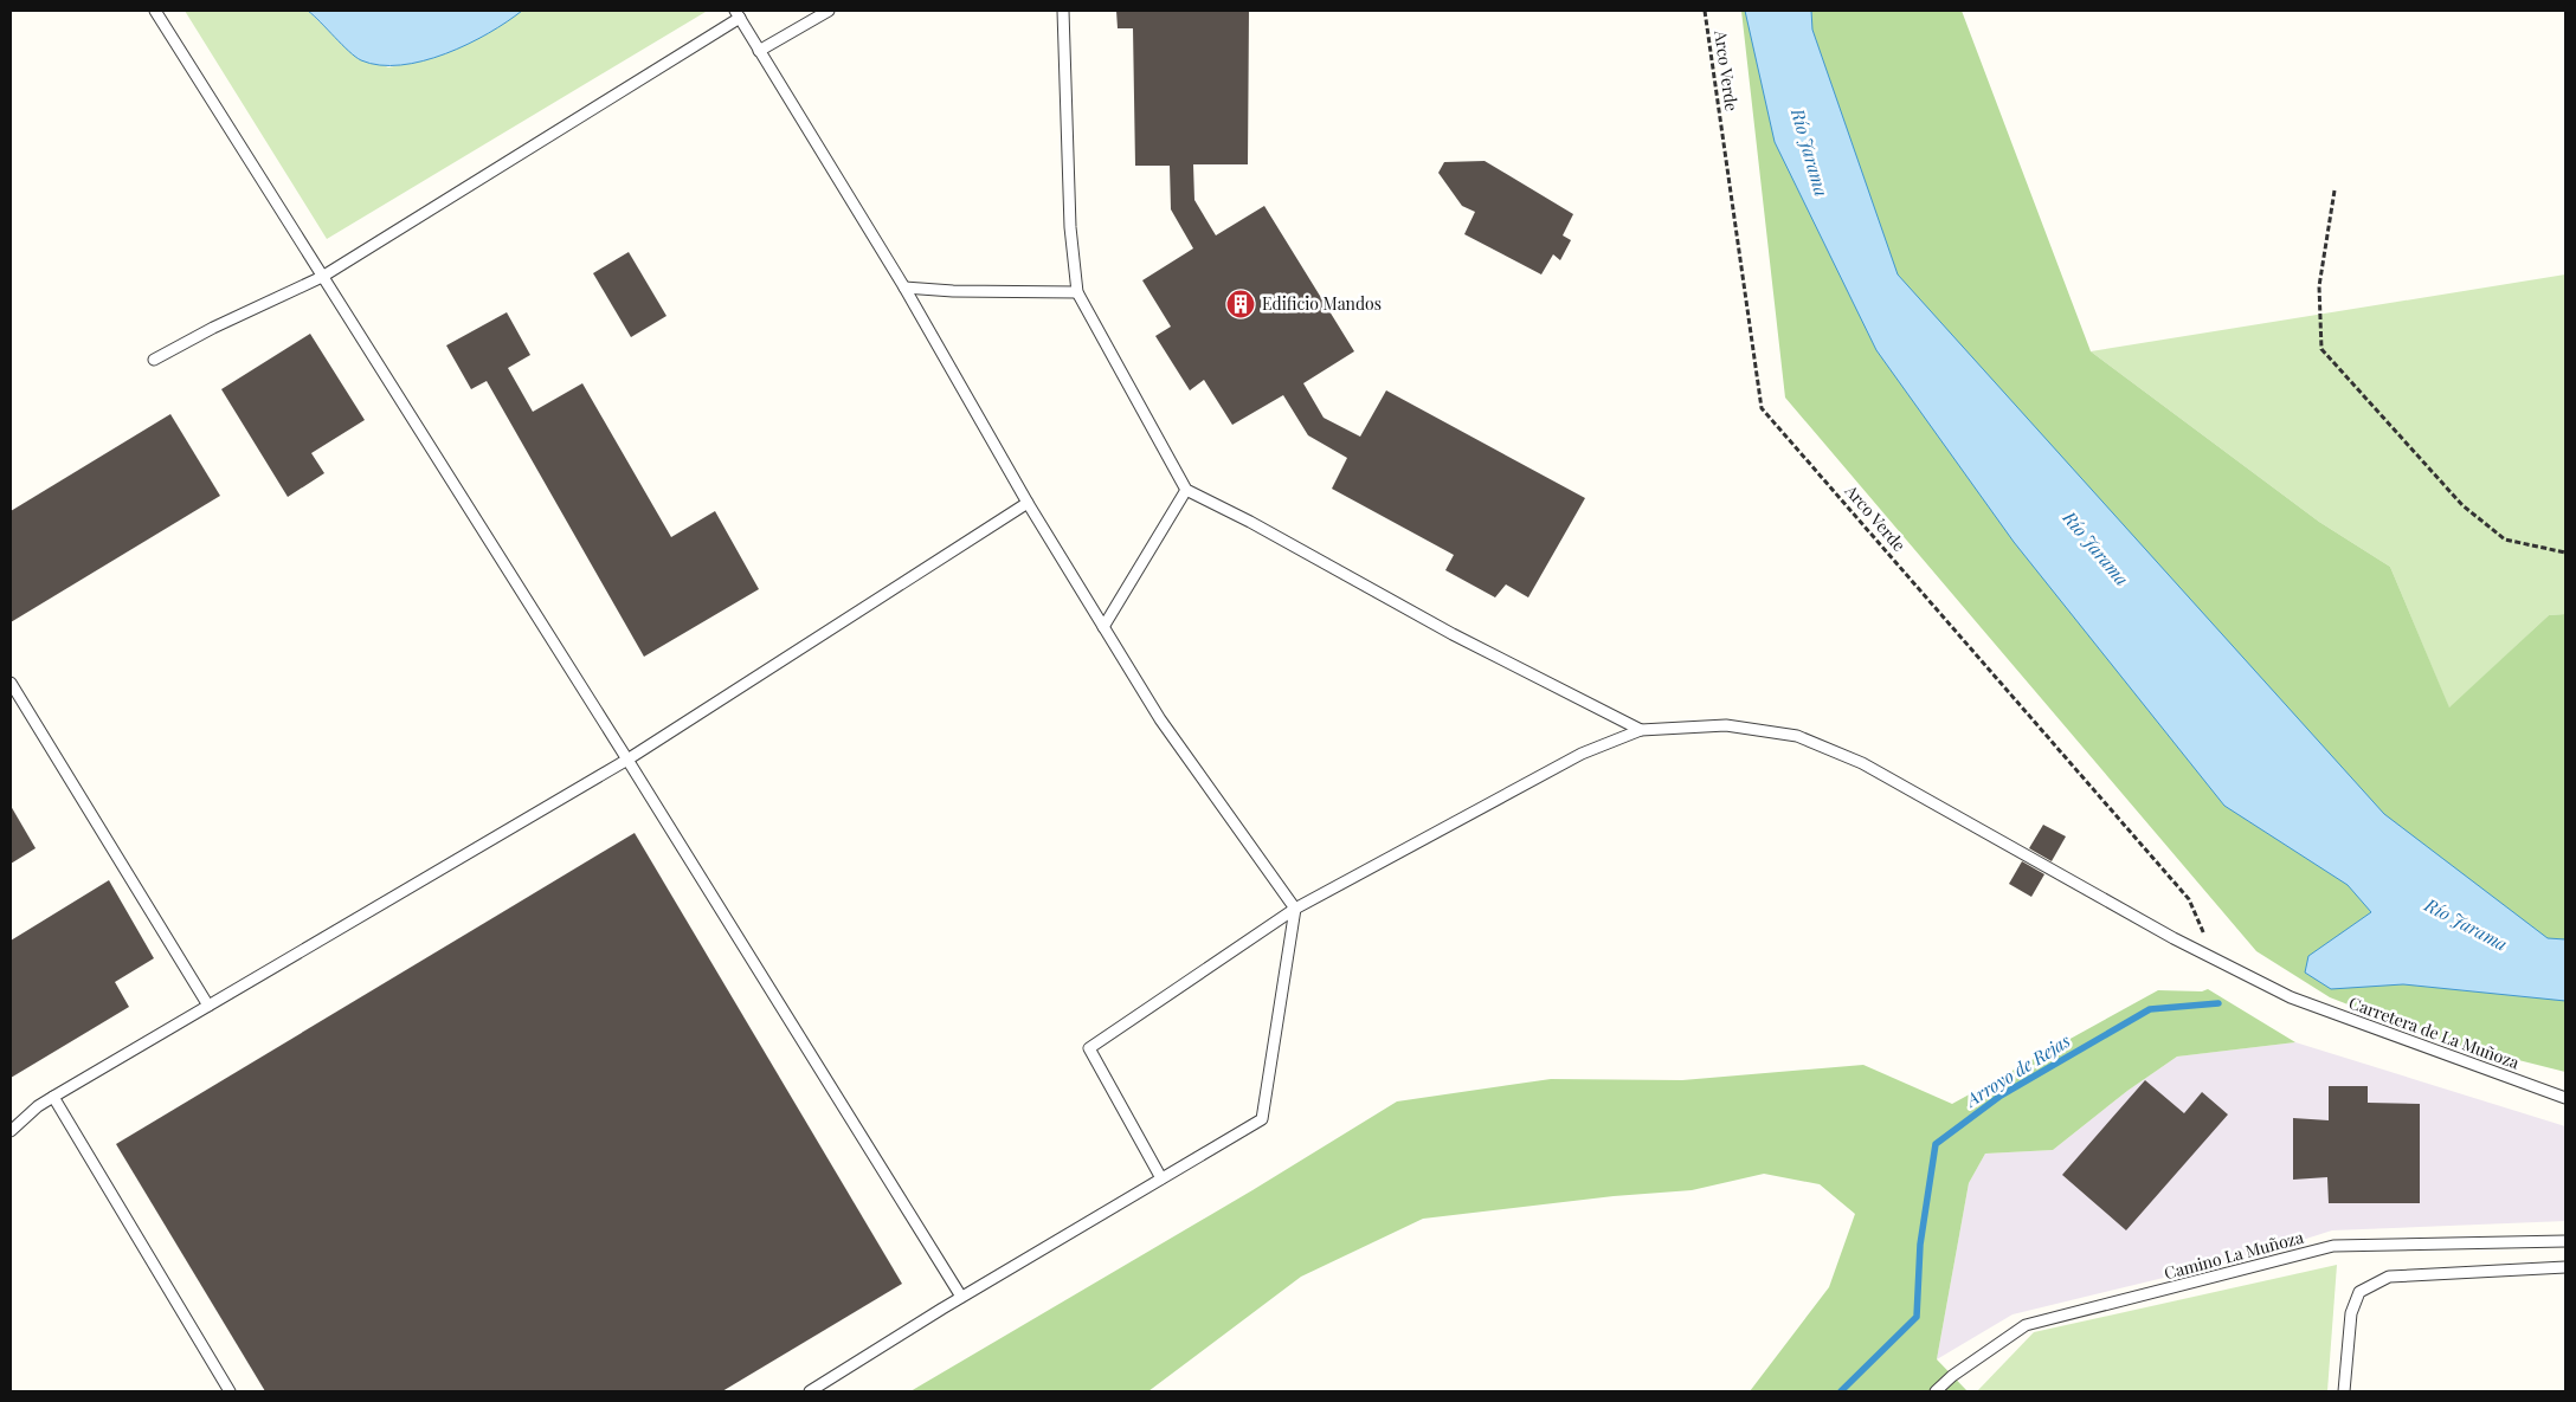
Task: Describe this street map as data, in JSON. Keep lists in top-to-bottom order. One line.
{"streets":{"lane":["Carretera de La Muñoza","Camino La Muñoza"],"path":["Arco Verde"]},"crossings":[["Arco Verde","Carretera de La Muñoza"]],"water":["Río Jarama","Arroyo de Rejas"],"places":{"building":["Edificio Mandos"]}}
